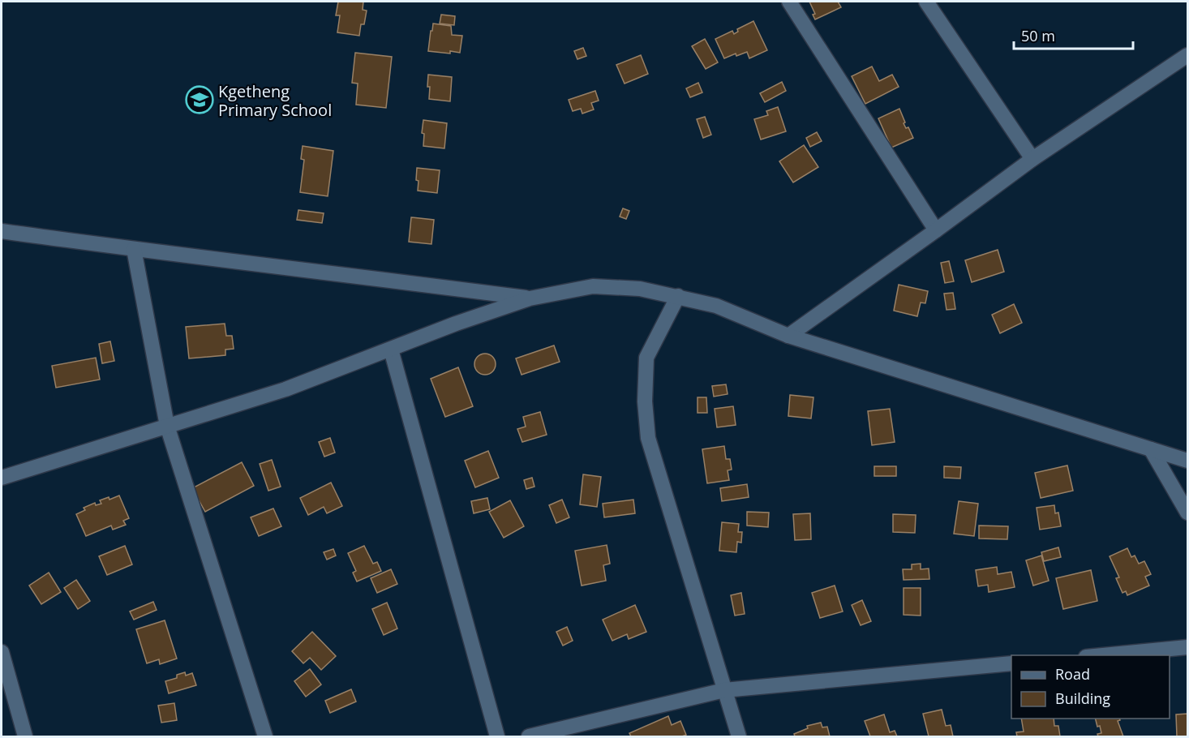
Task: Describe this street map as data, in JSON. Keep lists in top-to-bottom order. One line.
{"places":{"school or university":["Kgetheng Primary School"]},"legend":["Road","Building"],"scale_bar":"50 m"}
